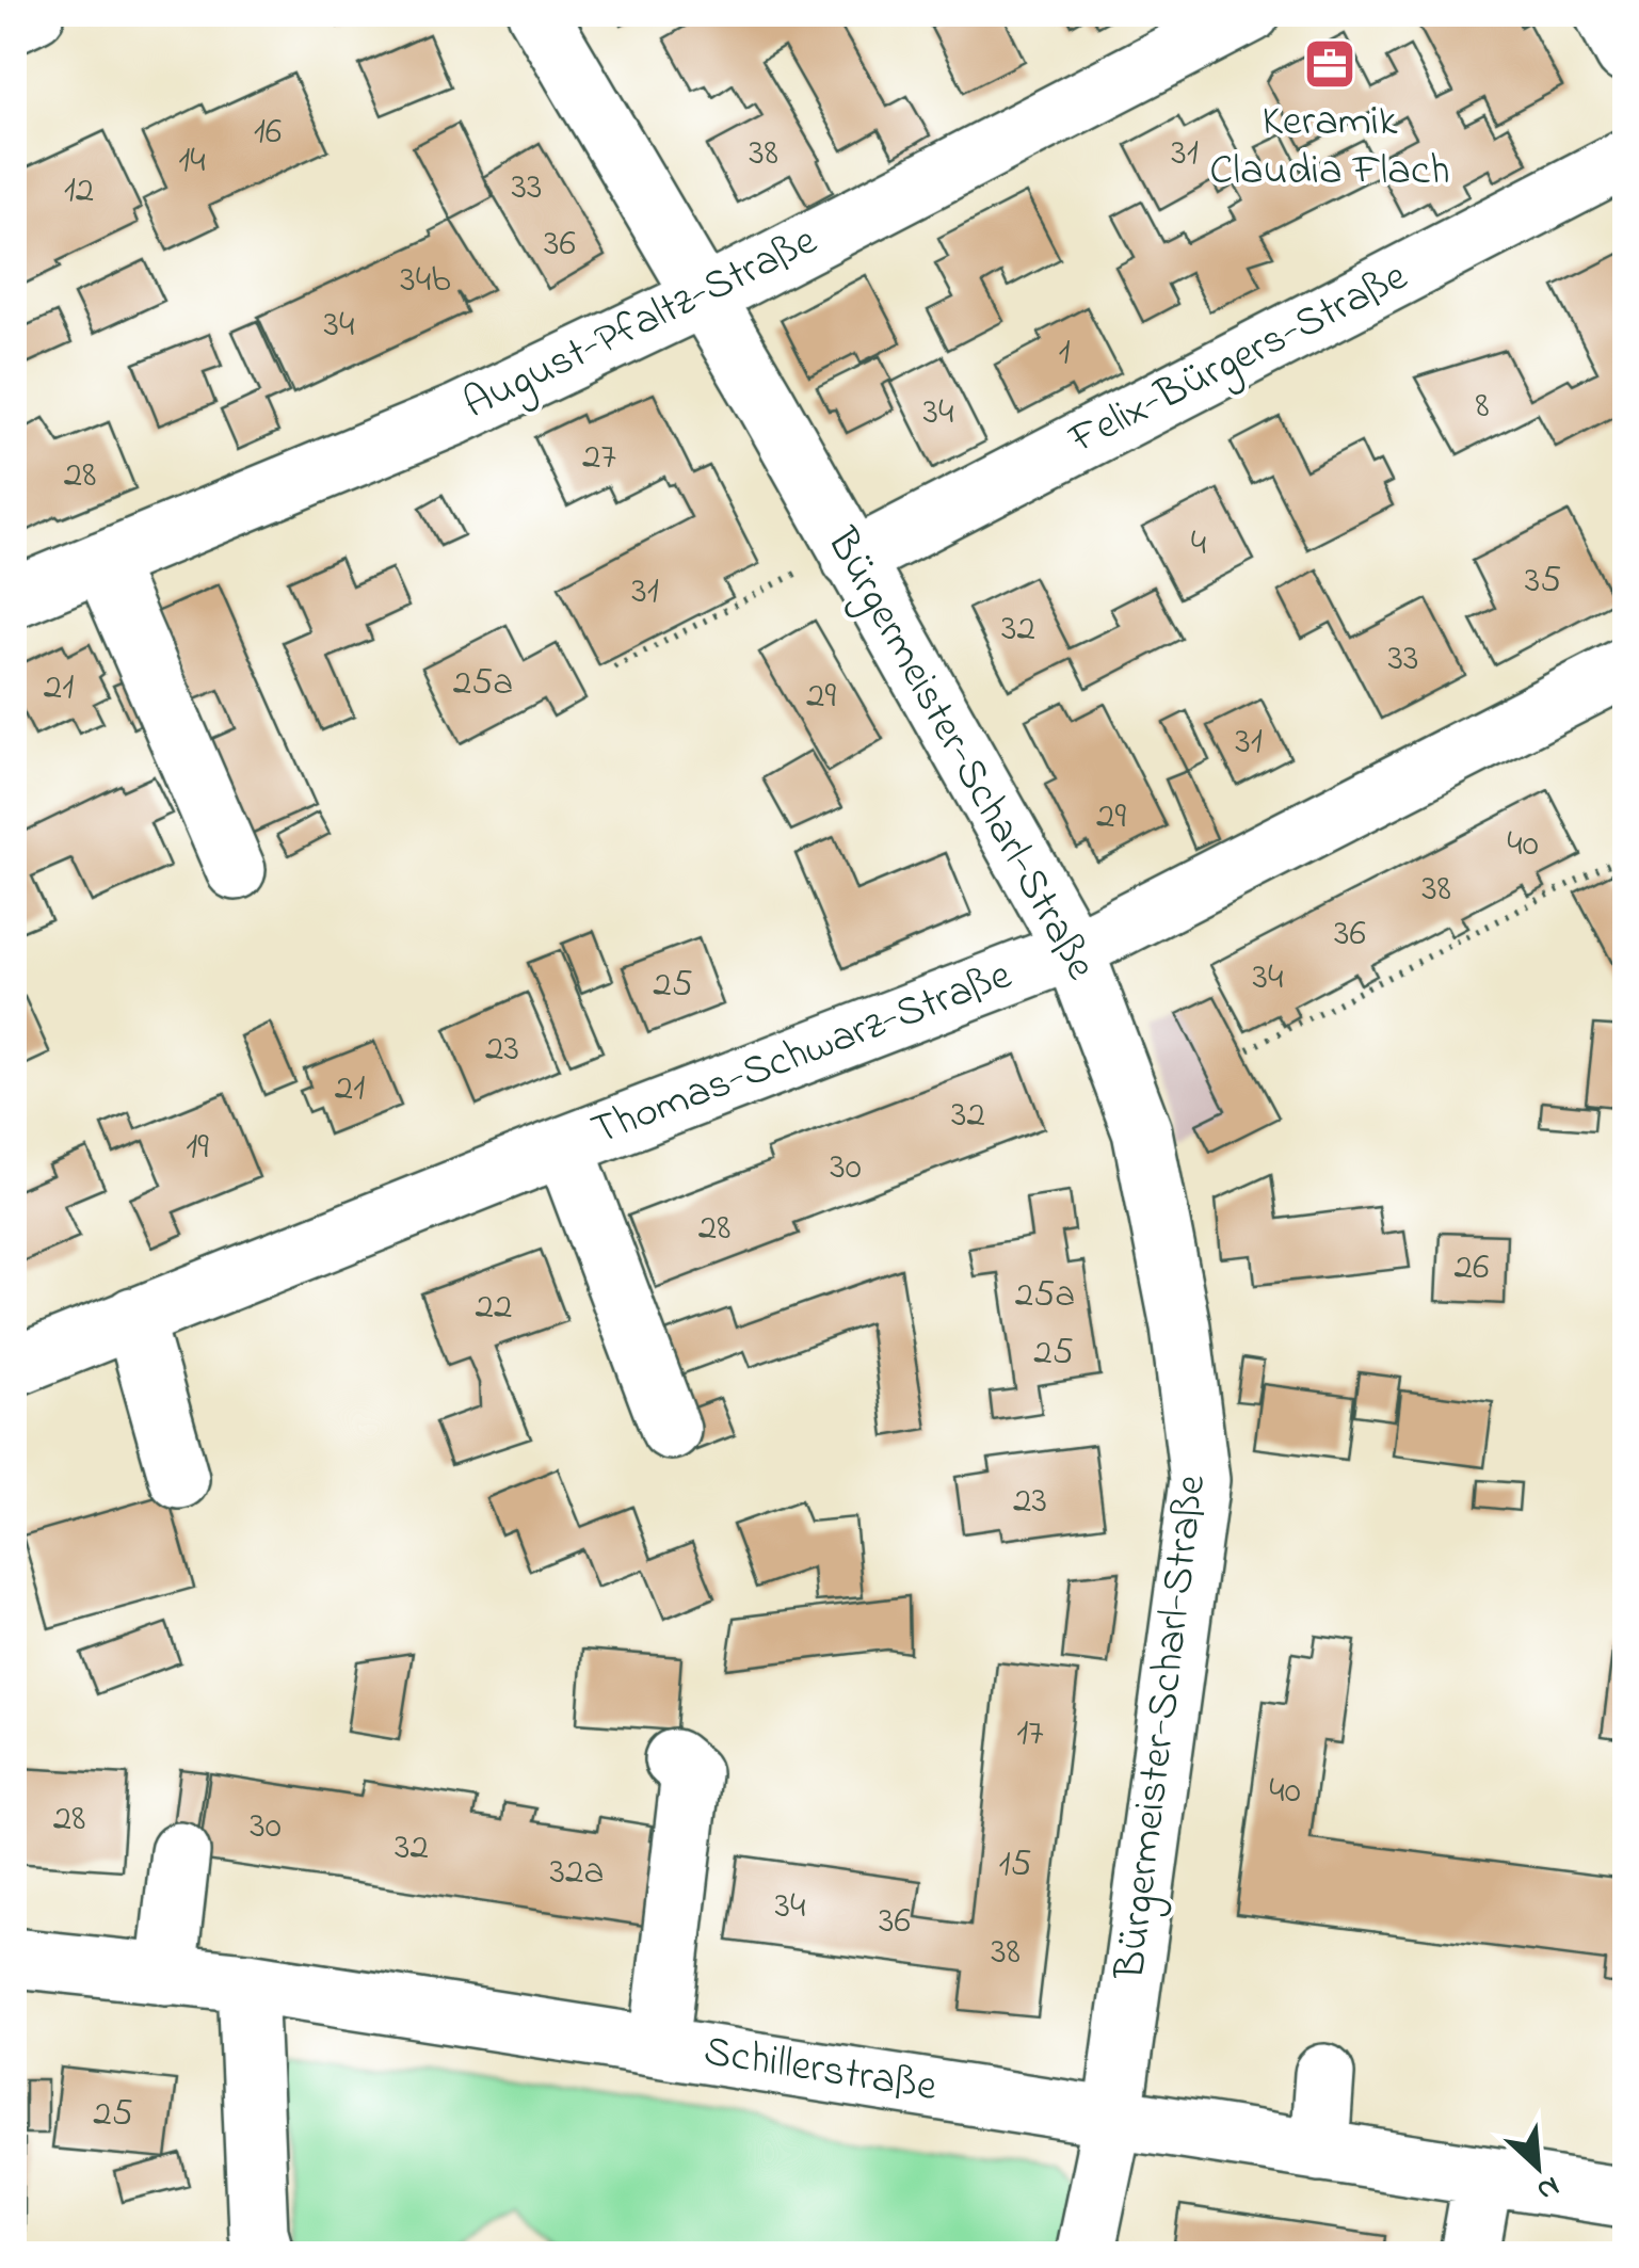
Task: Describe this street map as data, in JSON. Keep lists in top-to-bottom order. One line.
{"streets":{"street":["August-Pfaltz-Straße","Felix-Bürgers-Straße","Bürgermeister-Scharl-Straße","Thomas-Schwarz-Straße","Schillerstraße"]},"crossings":[["August-Pfaltz-Straße","Bürgermeister-Scharl-Straße"],["Felix-Bürgers-Straße","Bürgermeister-Scharl-Straße"],["Bürgermeister-Scharl-Straße","Thomas-Schwarz-Straße"],["Bürgermeister-Scharl-Straße","Schillerstraße"]],"places":{"office":["Keramik Claudia Flach"]},"house_numbers":["16","38","31","14","33","12","36","34b","34","1","8","34","27","28","4","35","31","32","33","25a","21","29","31","29","40","38","36","34","25","23","21","32","19","30","28","26","25a","22","25","23","17","40","28","30","32","15","32a","34","36","38","25"],"north":"bottom right"}
